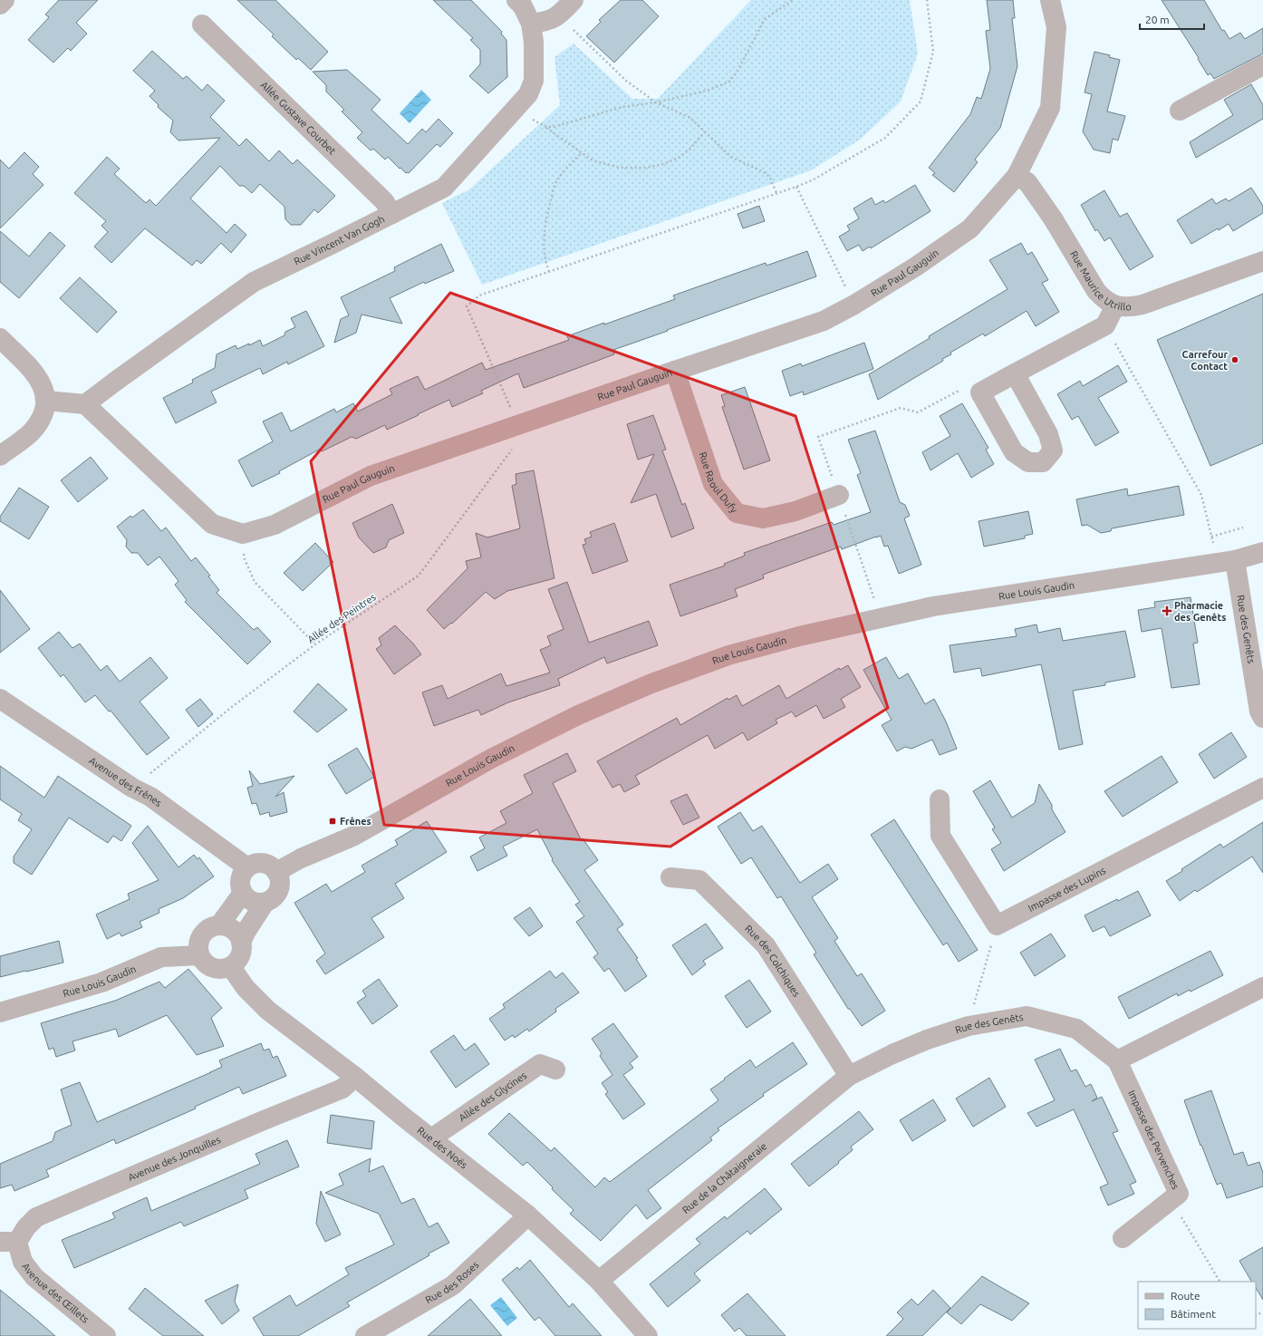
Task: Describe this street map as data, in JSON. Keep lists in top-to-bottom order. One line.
{"streets":{"street":["Allée Gustave Courbet","Rue Vincent Van Gogh","Rue Paul Gauguin","Rue Maurice Utrillo","Rue Raoul Dufy","Rue Louis Gaudin","Rue des Genêts","Avenue des Frênes","Impasse des Lupins","Rue des Colchiques","Allée des Glycines","Impasse des Pervenches","Rue des Noës","Avenue des Jonquilles","Rue de la Châtaigneraie","Rue des Roses","Avenue des Œillets"],"path":["Allée des Peintres"]},"crossings":[["Allée Gustave Courbet","Rue Vincent Van Gogh"],["Rue Paul Gauguin","Rue Maurice Utrillo"],["Rue Paul Gauguin","Rue Raoul Dufy"],["Rue Paul Gauguin","Allée des Peintres"],["Rue Louis Gaudin","Rue des Genêts"],["Rue Louis Gaudin","Avenue des Frênes"],["Rue Louis Gaudin","Rue des Noës"],["Allée des Peintres","Avenue des Frênes"],["Rue des Genêts","Rue des Colchiques"],["Rue des Genêts","Impasse des Pervenches"],["Rue des Genêts","Rue de la Châtaigneraie"],["Rue des Colchiques","Rue de la Châtaigneraie"],["Allée des Glycines","Rue des Noës"],["Rue des Noës","Avenue des Jonquilles"],["Rue des Noës","Rue de la Châtaigneraie"],["Rue des Noës","Rue des Roses"],["Avenue des Jonquilles","Avenue des Œillets"]],"places":{"other":["Carrefour Contact"],"health":["Pharmacie des Genêts"],"transit":["Frênes"]},"legend":["Route","Bâtiment"],"scale_bar":"20 m"}
